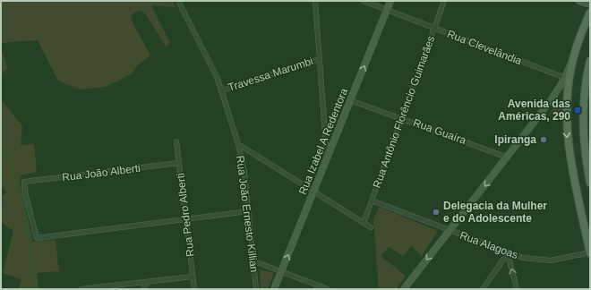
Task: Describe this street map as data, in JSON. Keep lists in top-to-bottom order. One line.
{"streets":{"main road":["Rua Izabel A Redentora"],"street":["Rua Clevelândia","Travessa Marumbi","Rua Antônio Florêncio Guimarães","Rua Guaíra","Rua João Alberti","Rua João Ernesto Killian","Rua Pedro Alberti","Rua Alagoas"]},"crossings":[["Rua Clevelândia","Rua Antônio Florêncio Guimarães"],["Rua Clevelândia","Rua Izabel A Redentora"],["Travessa Marumbi","Rua João Ernesto Killian"],["Rua Antônio Florêncio Guimarães","Rua Guaíra"],["Rua Antônio Florêncio Guimarães","Rua Alagoas"],["Rua Guaíra","Rua Izabel A Redentora"],["Rua João Alberti","Rua Pedro Alberti"]],"one_way":["Rua Izabel A Redentora"],"places":{"transit":["Avenida das Américas, 290"],"other":["Ipiranga","Delegacia da Mulher e do Adolescente"]}}
